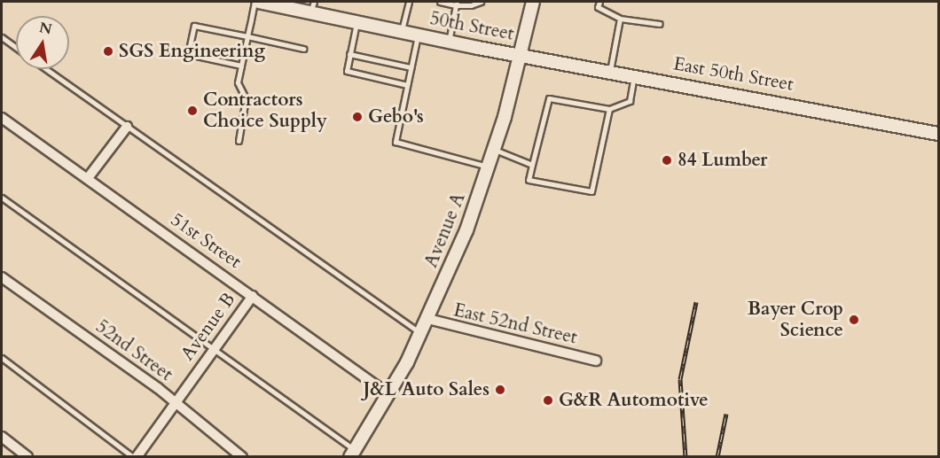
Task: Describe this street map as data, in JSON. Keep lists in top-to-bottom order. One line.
{"streets":{"main road":["50th Street","East 50th Street","Avenue A"],"street":["51st Street","East 52nd Street","Avenue B","52nd Street"]},"crossings":[["50th Street","East 50th Street"],["50th Street","Avenue A"],["East 50th Street","Avenue A"],["Avenue A","51st Street"],["Avenue A","East 52nd Street"],["51st Street","Avenue B"],["Avenue B","52nd Street"]],"places":["SGS Engineering","Contractors Choice Supply","Gebo's","84 Lumber","Bayer Crop Science","J&L Auto Sales","G&R Automotive"],"north":"top"}
